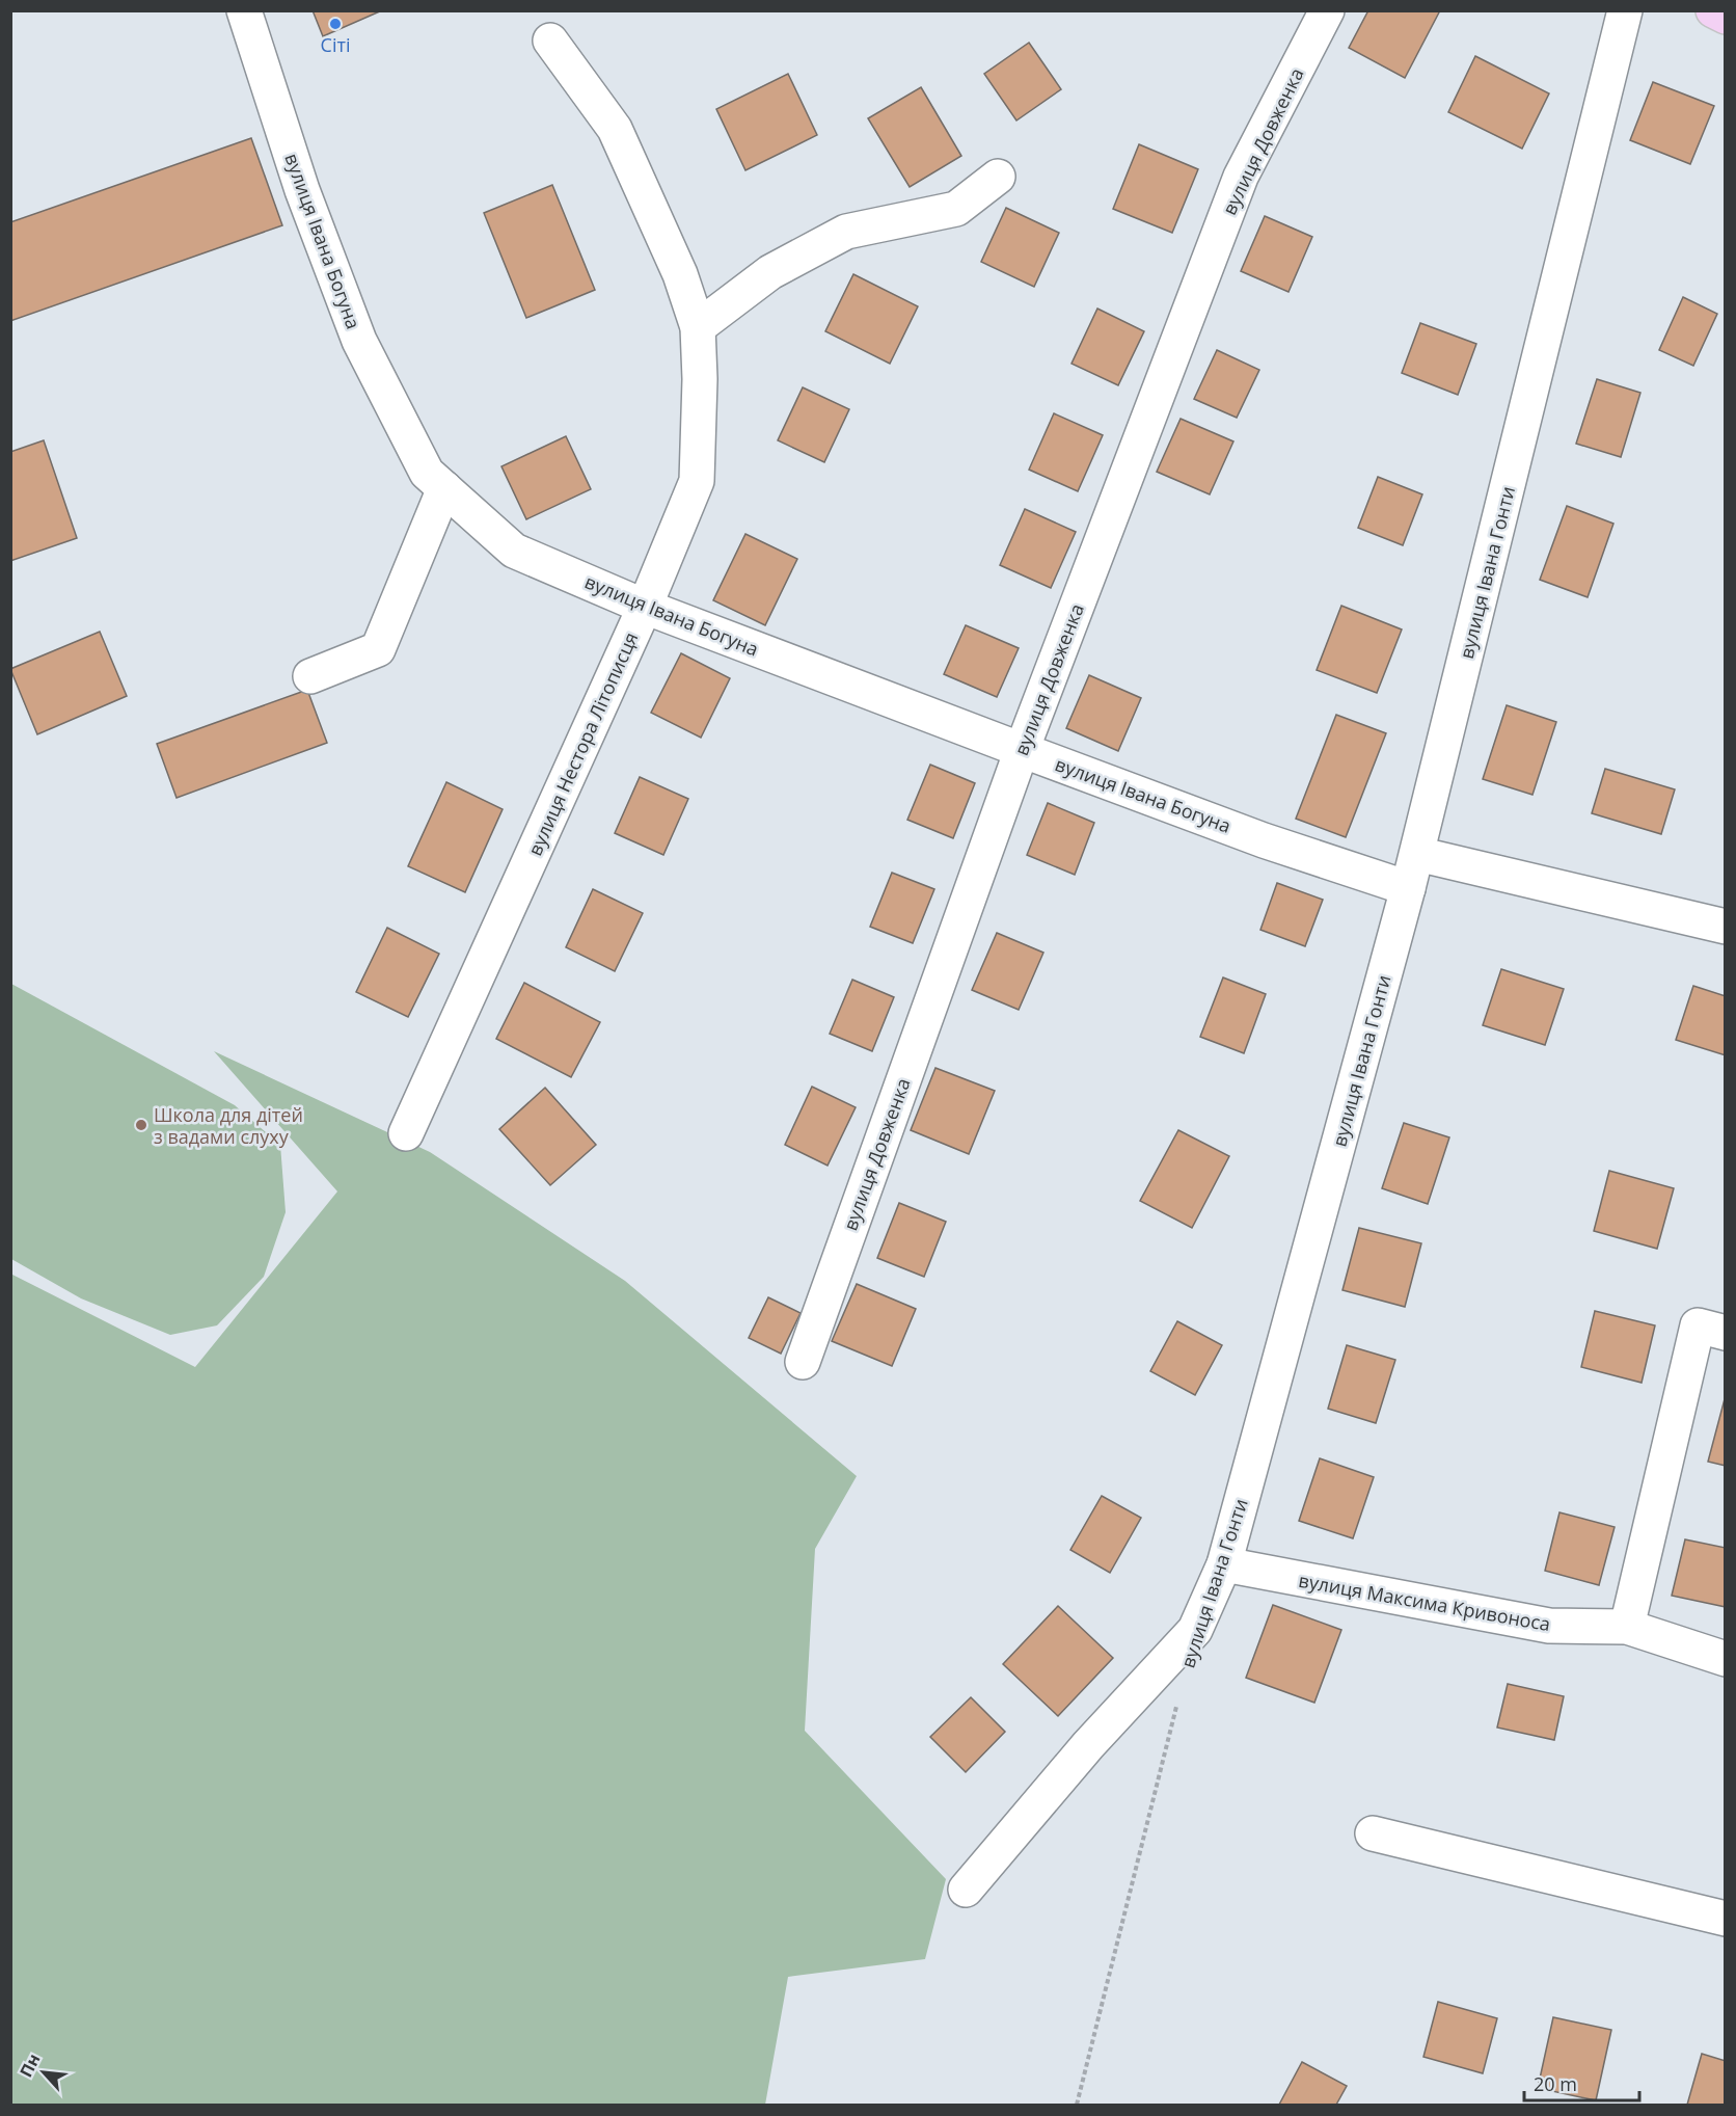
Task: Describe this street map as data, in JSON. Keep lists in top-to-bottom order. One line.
{"streets":{"street":["вулиця Довженка","вулиця Івана Богуна","вулиця Івана Гонти","вулиця Нестора Літописця","вулиця Максима Кривоноса"]},"crossings":[["вулиця Довженка","вулиця Івана Богуна"],["вулиця Івана Богуна","вулиця Івана Гонти"],["вулиця Івана Богуна","вулиця Нестора Літописця"],["вулиця Івана Гонти","вулиця Максима Кривоноса"]],"places":["Cіті","Школа для дітей з вадами слуху"],"scale_bar":"20 m","north":"top left"}
